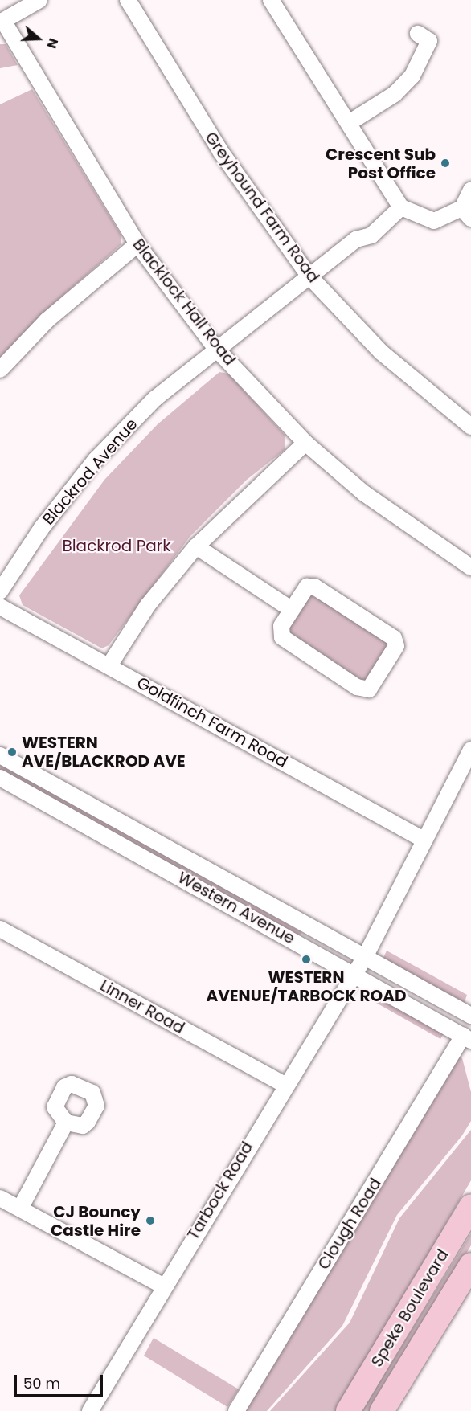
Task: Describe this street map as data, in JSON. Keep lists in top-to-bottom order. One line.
{"streets":{"highway":["Speke Boulevard"],"street":["Greyhound Farm Road","Blacklock Hall Road","Blackrod Avenue","Goldfinch Farm Road","Western Avenue","Linner Road","Tarbock Road","Clough Road"]},"crossings":[["Greyhound Farm Road","Blackrod Avenue"],["Blacklock Hall Road","Blackrod Avenue"],["Goldfinch Farm Road","Tarbock Road"],["Western Avenue","Tarbock Road"],["Western Avenue","Clough Road"],["Linner Road","Tarbock Road"]],"parks":["Blackrod Park"],"places":["Crescent Sub Post Office","WESTERN AVE/BLACKROD AVE","WESTERN AVENUE/TARBOCK ROAD","CJ Bouncy Castle Hire"],"scale_bar":"50 m","north":"right"}
